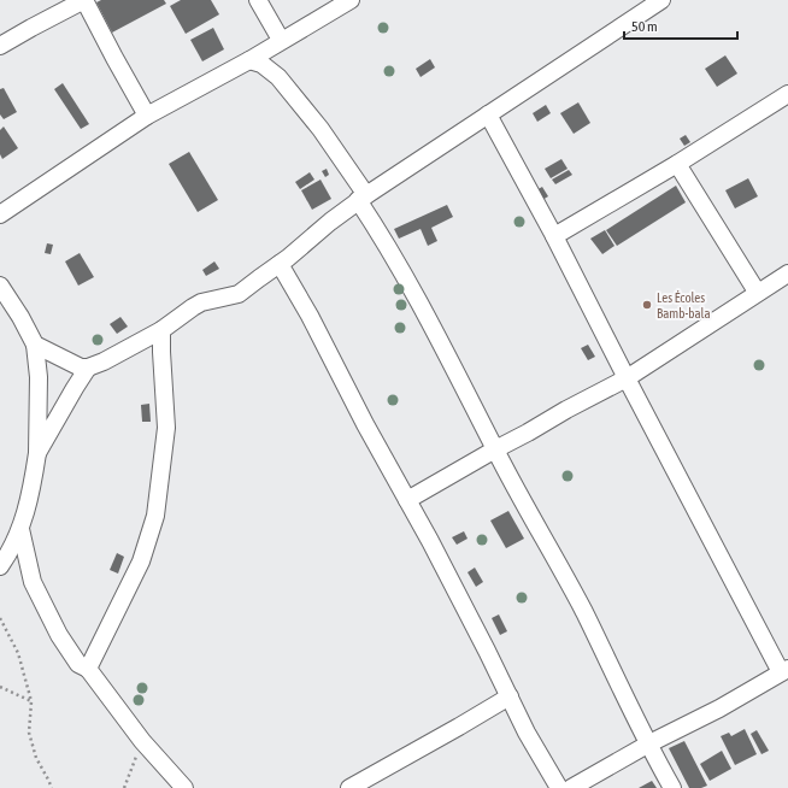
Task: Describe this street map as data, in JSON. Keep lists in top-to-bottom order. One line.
{"places":["Les Écoles Bamb-bala"],"scale_bar":"50 m"}
